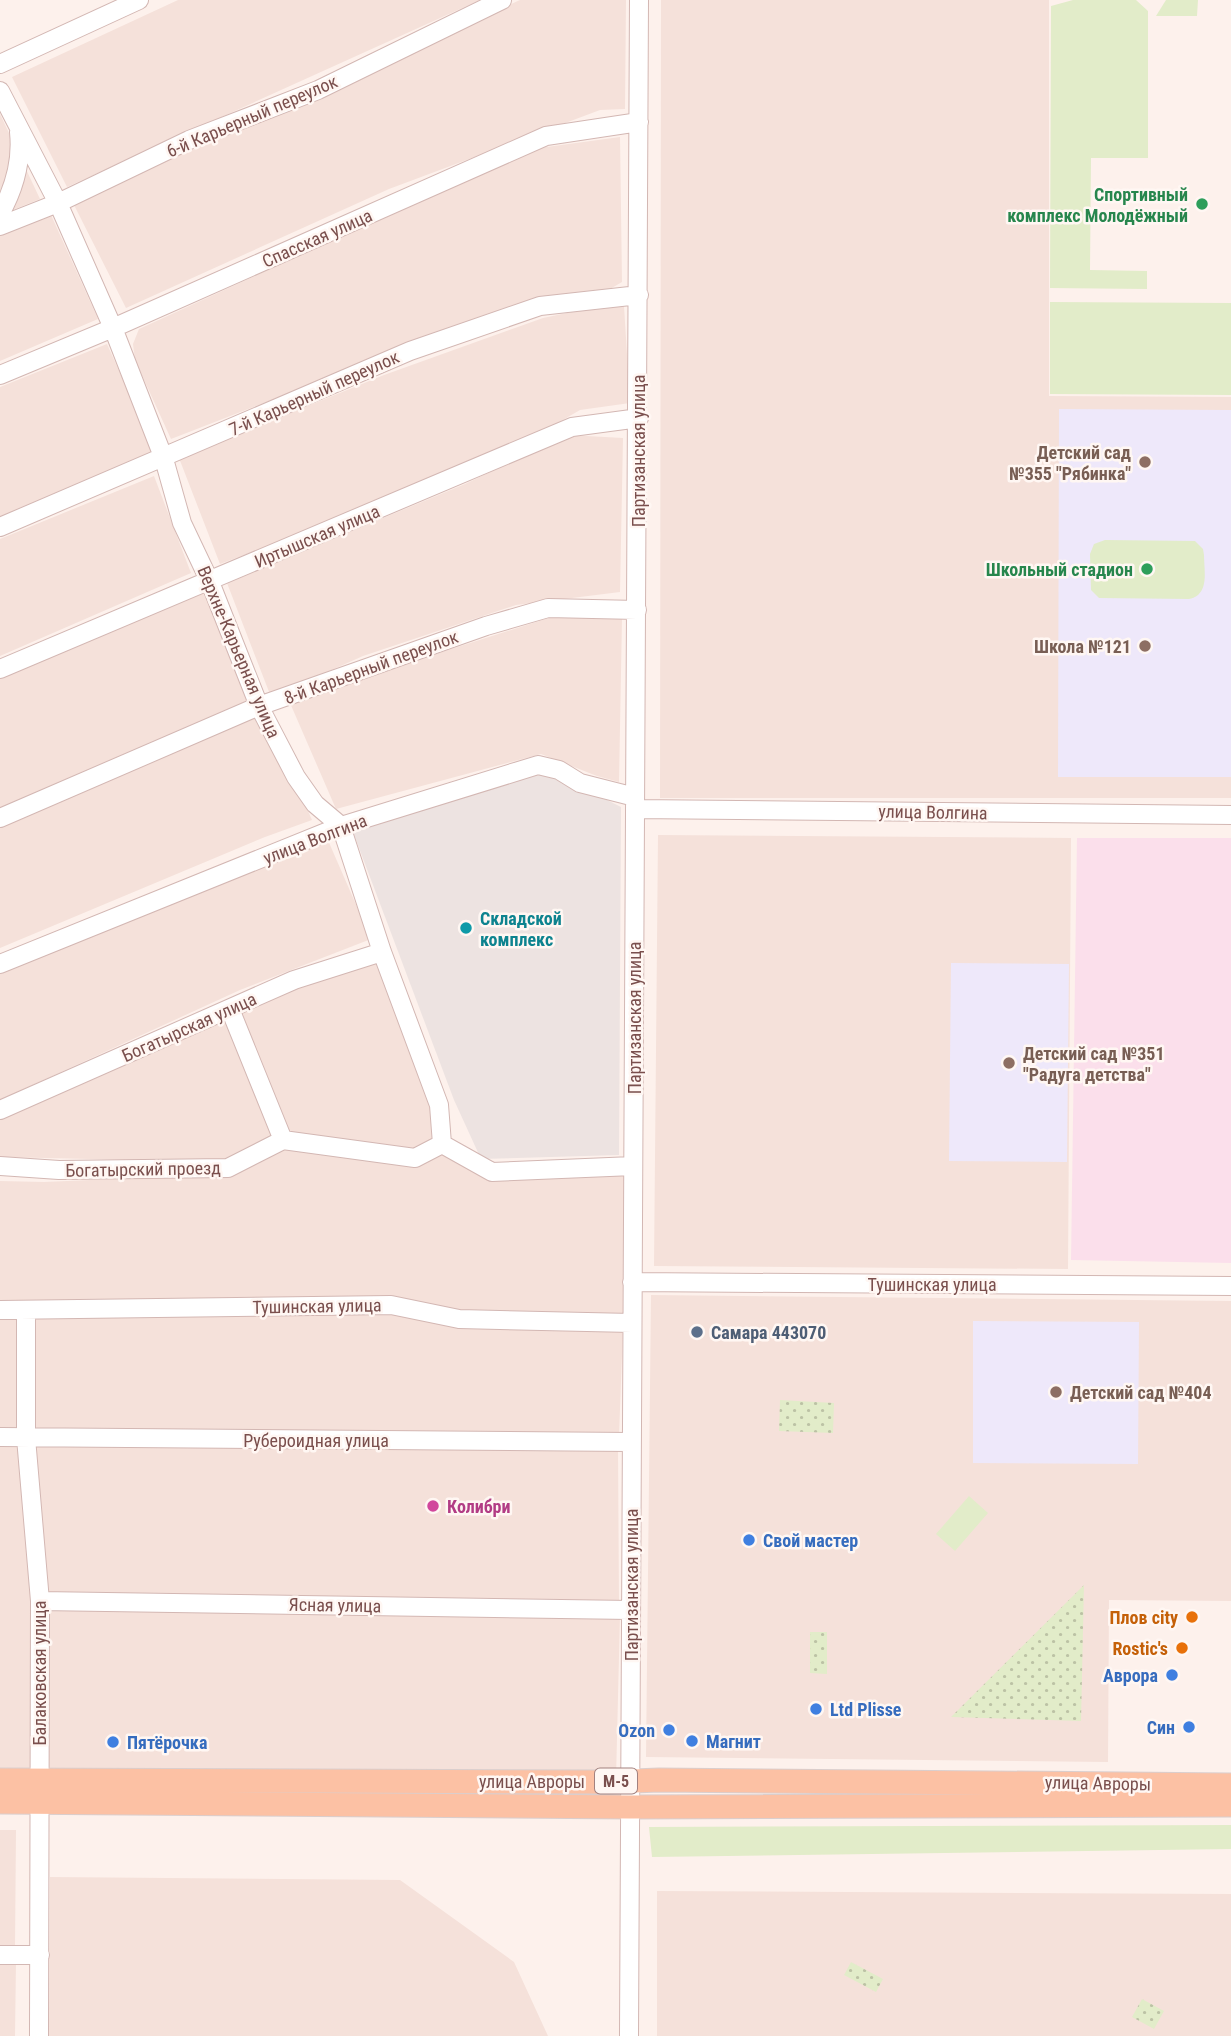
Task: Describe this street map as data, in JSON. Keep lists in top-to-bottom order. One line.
{"streets":{"main road":["улица Авроры","М-5"],"street":["6-й Карьерный переулок","Спасская улица","7-й Карьерный переулок","Партизанская улица","Иртышская улица","Верхне-Карьерная улица","8-й Карьерный переулок","улица Волгина","Богатырская улица","Богатырский проезд","Тушинская улица","Рубероидная улица","Ясная улица","Балаковская улица"]},"crossings":[["6-й Карьерный переулок","Верхне-Карьерная улица"],["Спасская улица","Партизанская улица"],["Спасская улица","Верхне-Карьерная улица"],["7-й Карьерный переулок","Партизанская улица"],["7-й Карьерный переулок","Верхне-Карьерная улица"],["Партизанская улица","Иртышская улица"],["Партизанская улица","8-й Карьерный переулок"],["Партизанская улица","улица Волгина"],["Партизанская улица","Тушинская улица"],["Партизанская улица","Рубероидная улица"],["Партизанская улица","Ясная улица"],["Партизанская улица","улица Авроры"],["Иртышская улица","Верхне-Карьерная улица"],["Верхне-Карьерная улица","8-й Карьерный переулок"],["Верхне-Карьерная улица","улица Волгина"],["Тушинская улица","Балаковская улица"],["Рубероидная улица","Балаковская улица"],["Ясная улица","Балаковская улица"],["Балаковская улица","улица Авроры"]],"places":["Спортивный комплекс Молодёжный","Детский сад №355 \"Рябинка\"","Школьный стадион","Школа №121","Складской комплекс","Детский сад №351 \"Радуга детства\"","Самара 443070","Детский сад №404","Колибри","Свой мастер","Плов city","Rostic's","Аврора","Ltd Plisse","Син","Ozon","Магнит","Пятёрочка"]}
